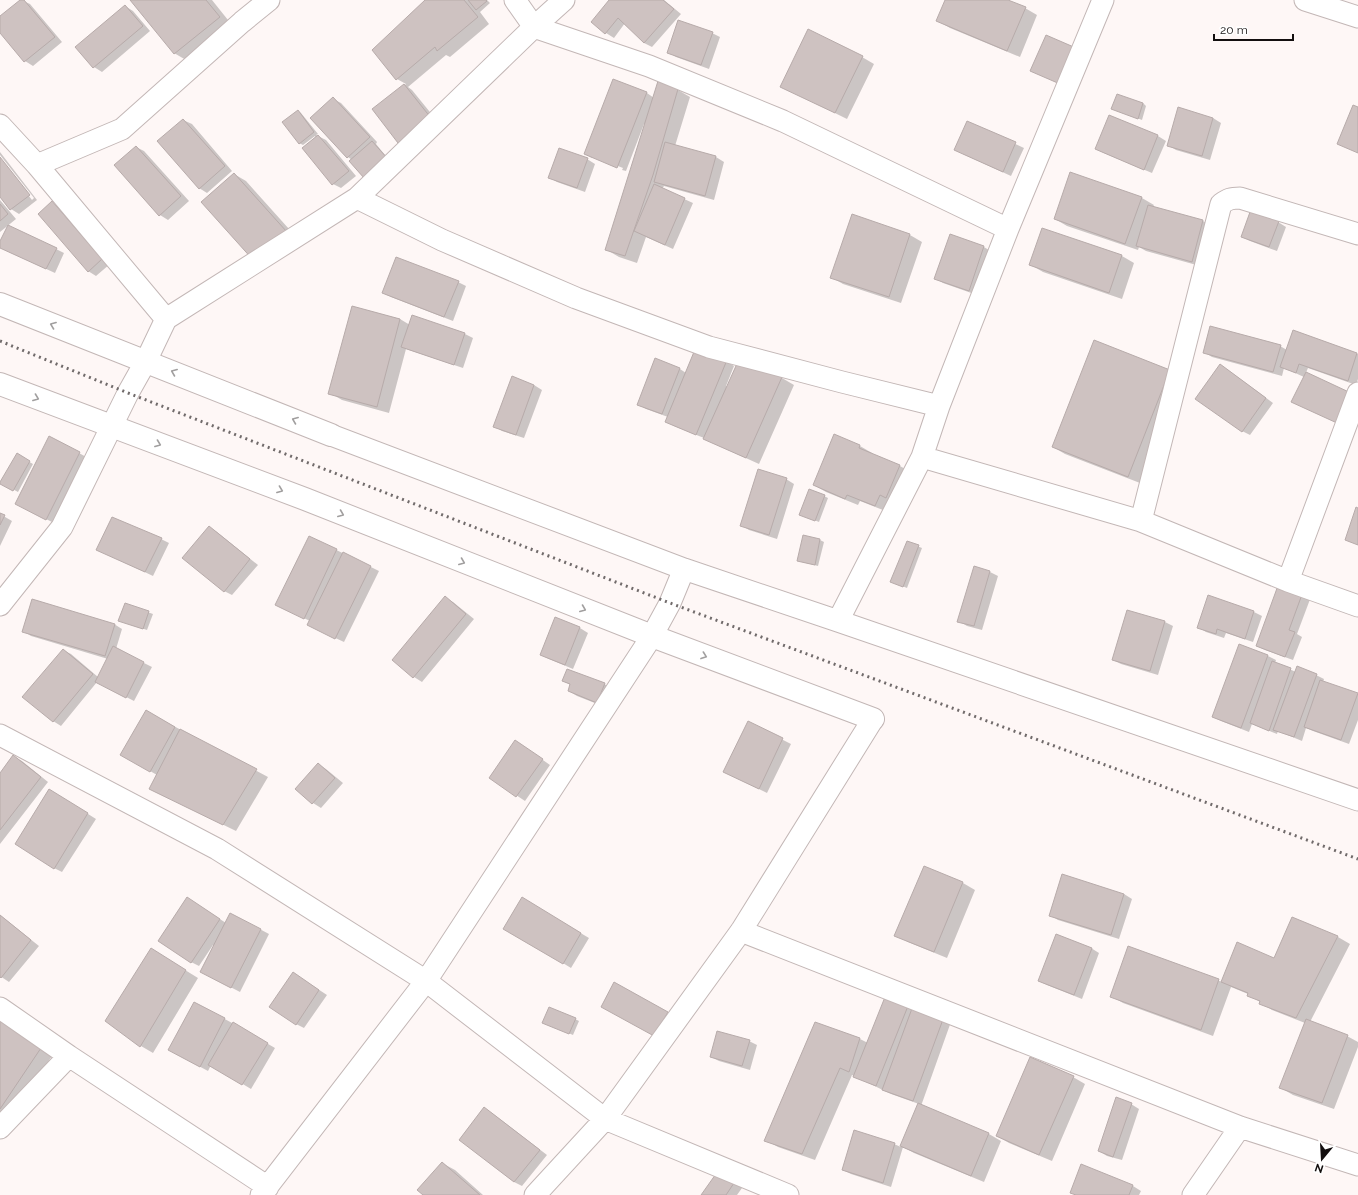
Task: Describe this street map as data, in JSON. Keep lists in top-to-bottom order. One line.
{"scale_bar":"20 m","north":"bottom"}
